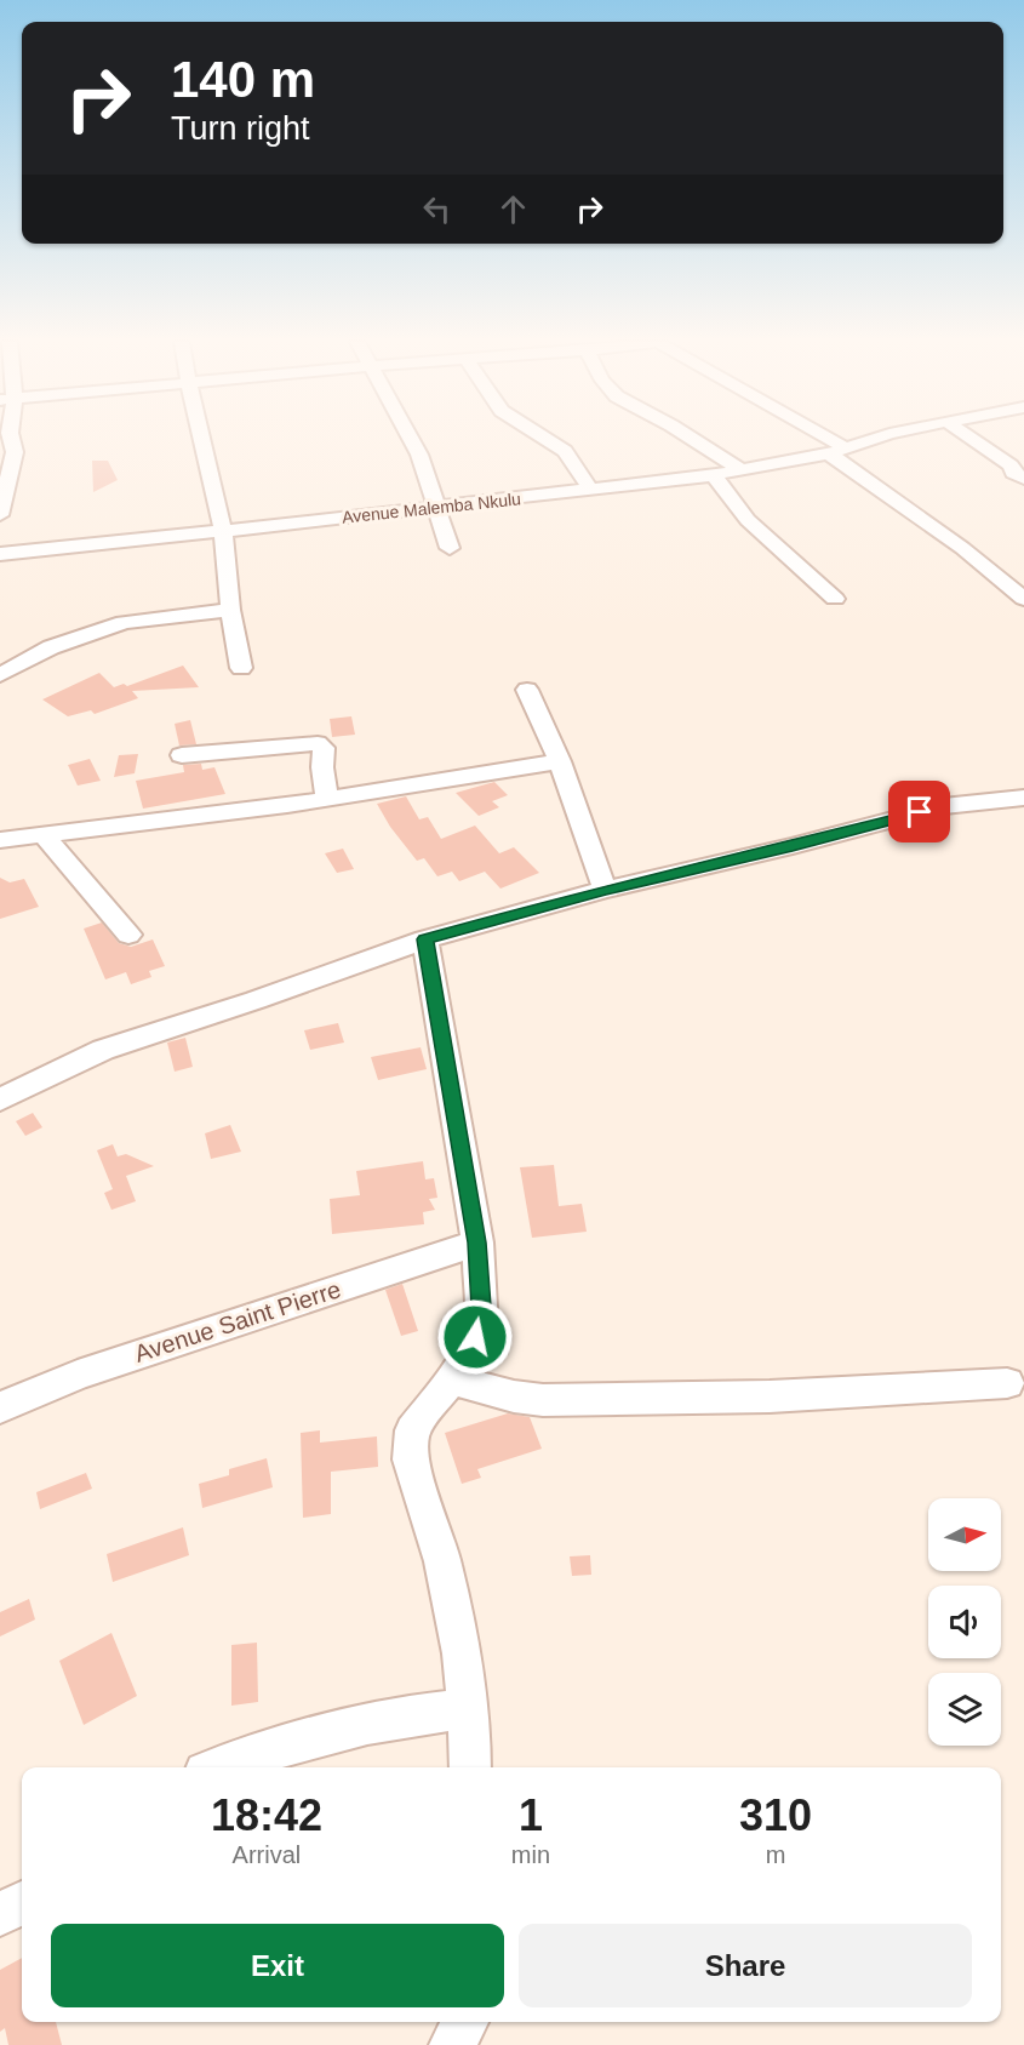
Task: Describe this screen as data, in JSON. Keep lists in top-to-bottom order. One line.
{"streets":{"street":["Avenue Malemba Nkulu","Avenue Saint Pierre"]},"north":"right","page":{"turn":["140 m","Turn right"],"eta":["18:42","Arrival","1","min","310","m"],"buttons":["Exit","Share"]}}
